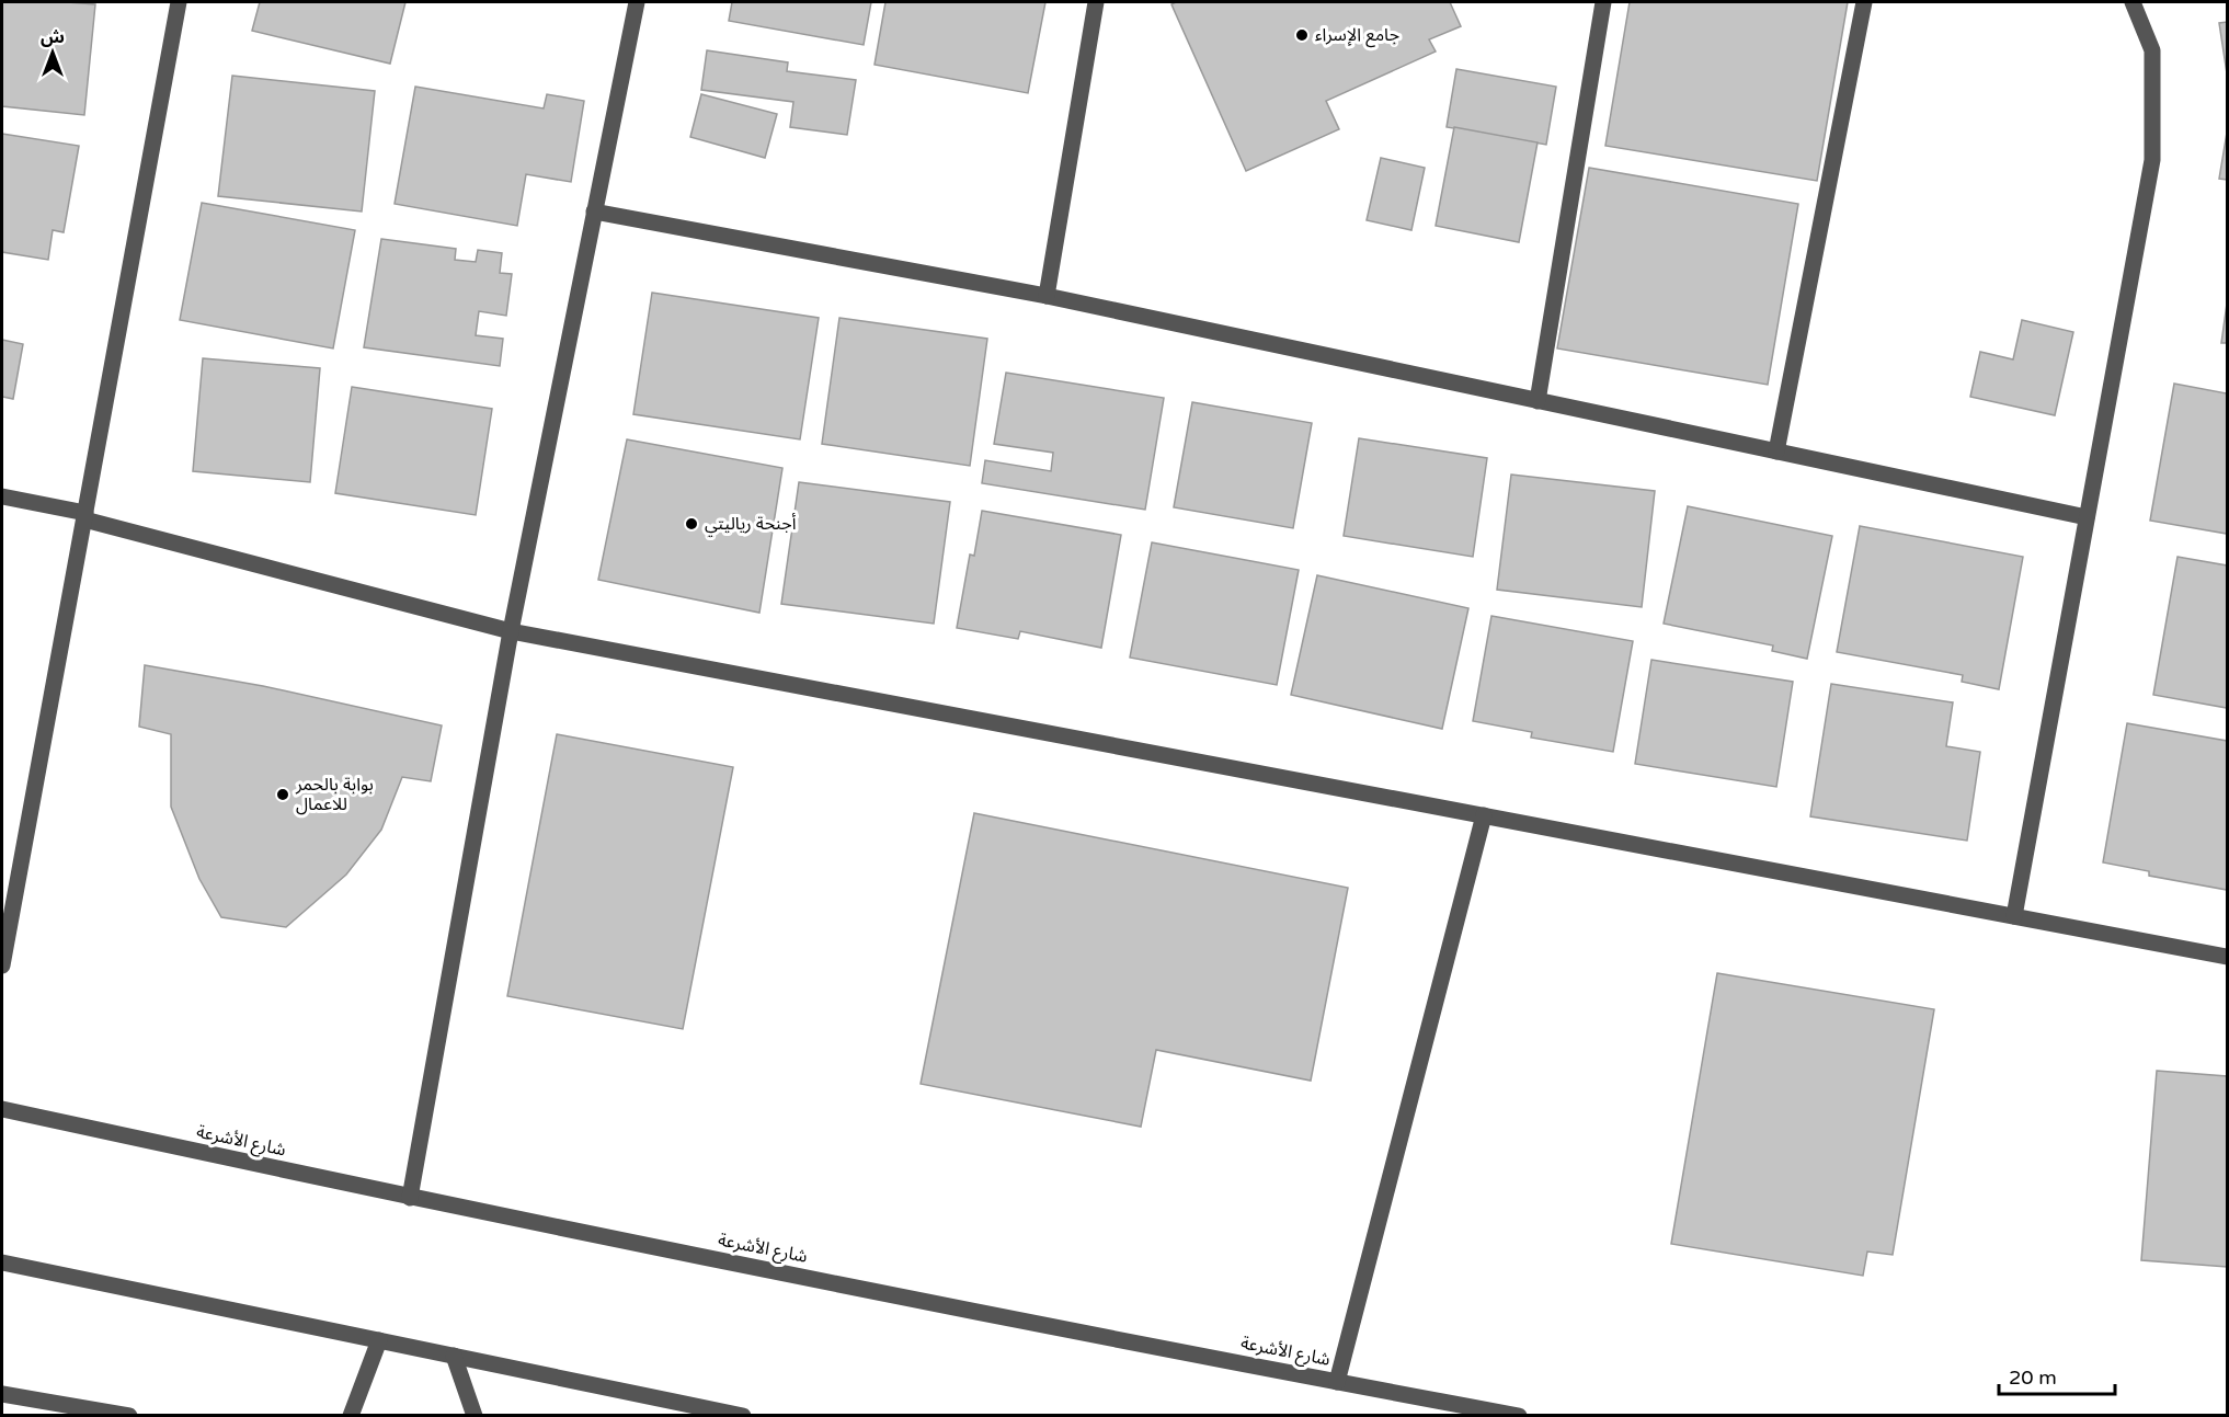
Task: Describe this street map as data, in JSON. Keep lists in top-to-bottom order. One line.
{"streets":{"street":["شارع الأشرعة"]},"places":["جامع الإسراء","أجنحة رياليتي","بوابة بالحمر للاعمال"],"scale_bar":"20 m","north":"top"}
